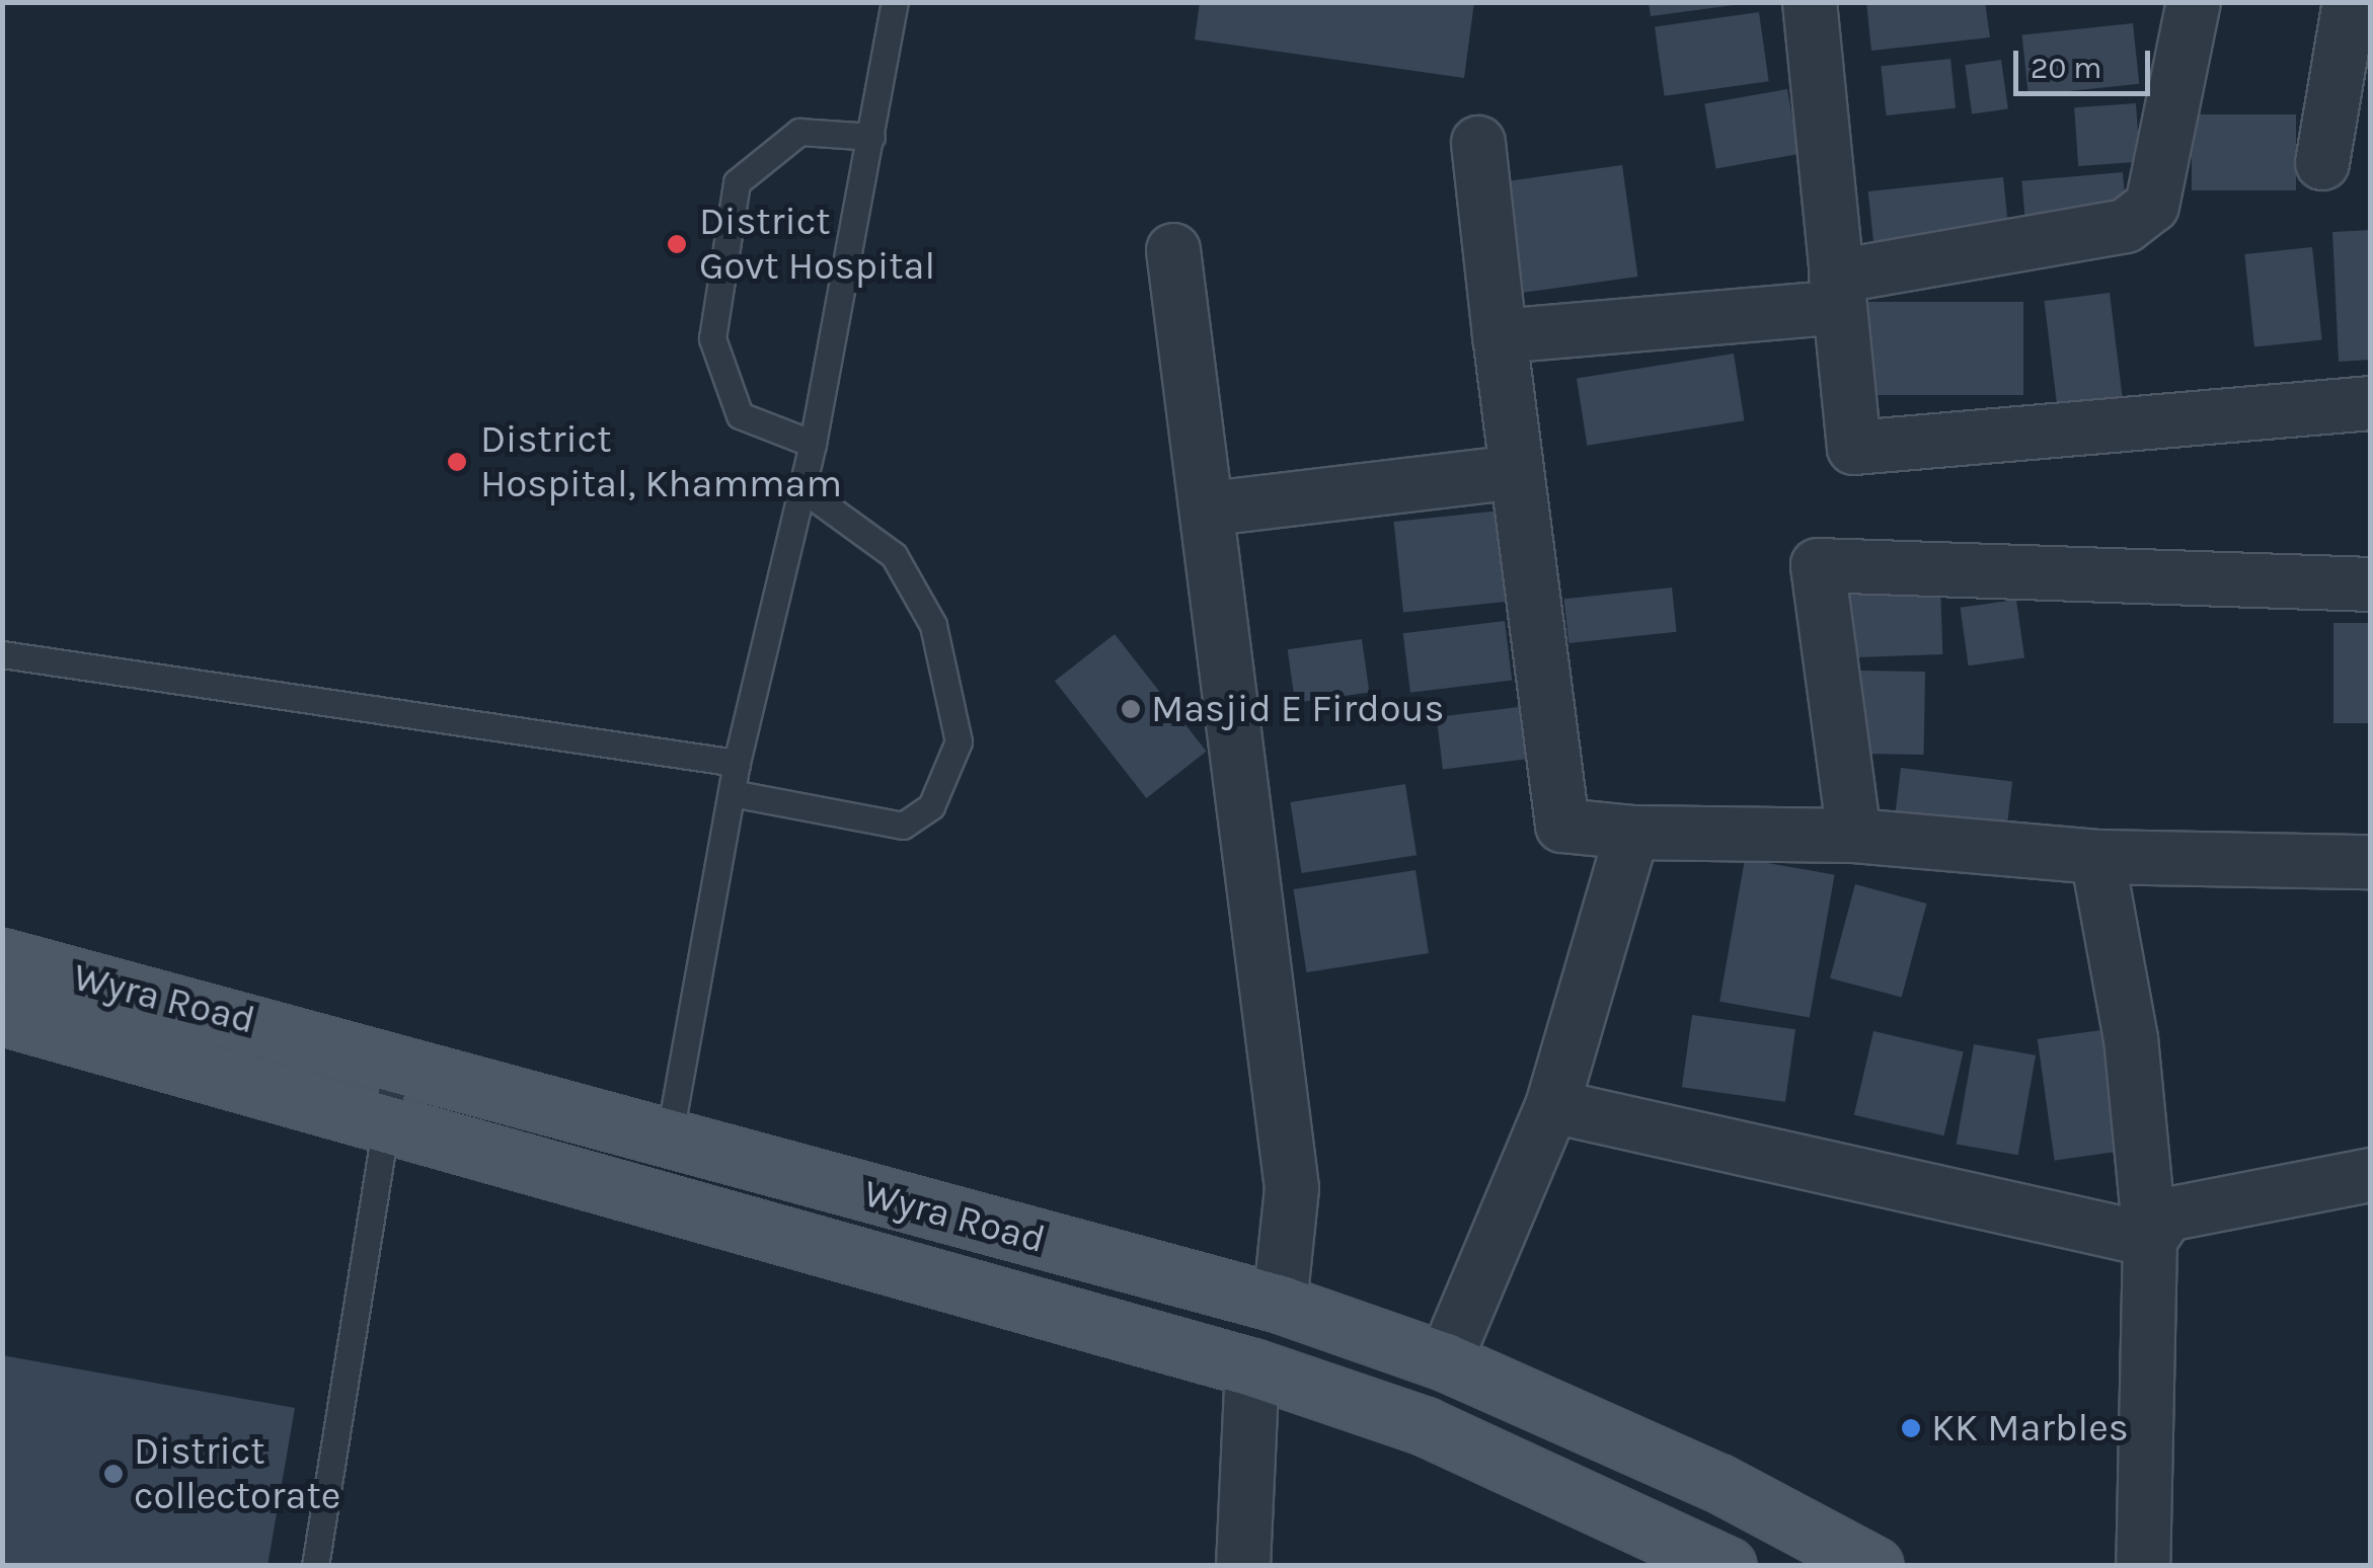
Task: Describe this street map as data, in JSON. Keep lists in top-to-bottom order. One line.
{"streets":{"main road":["Wyra Road"]},"places":["District Govt Hospital","District Hospital, Khammam","Masjid E Firdous","KK Marbles","District collectorate"],"scale_bar":"20 m"}
